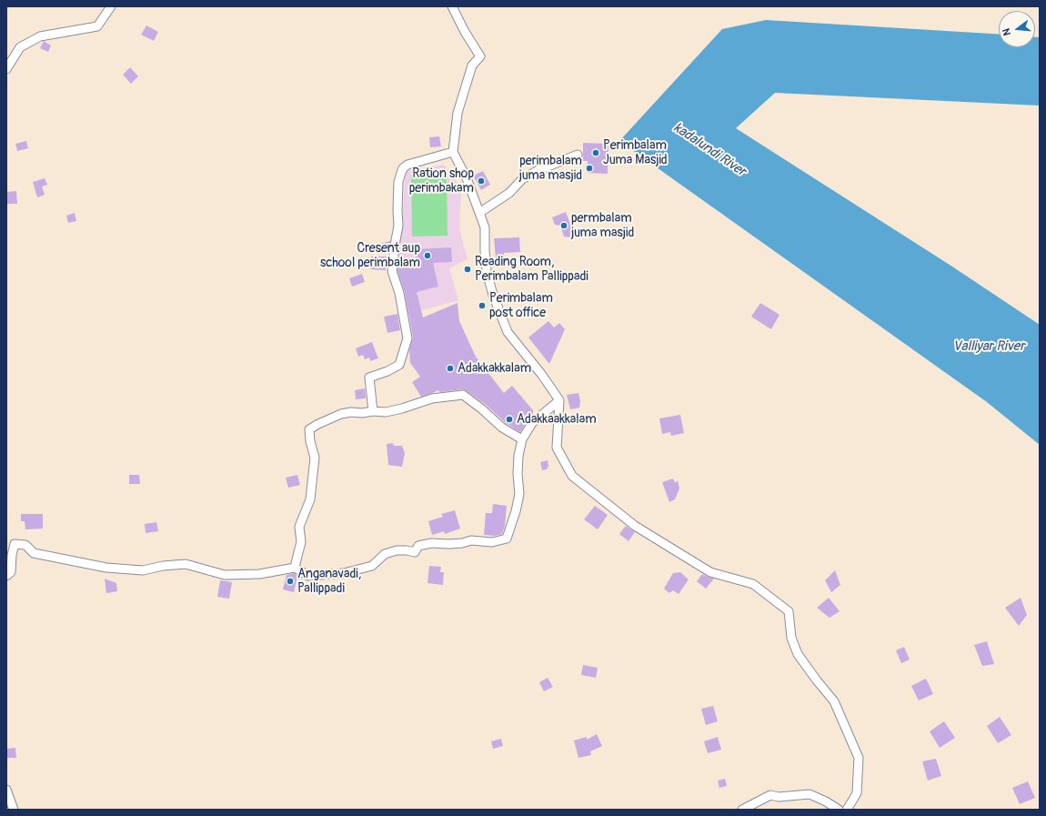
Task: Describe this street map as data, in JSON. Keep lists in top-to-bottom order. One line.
{"water":["kadalundi River","Valliyar River"],"places":["Perimbalam Juma Masjid","perimbalam juma masjid","Ration shop perimbakam","permbalam juma masjid","Cresent aup school perimbalam","Reading Room, Perimbalam Pallippadi","Perimbalam post office","Adakkakkalam","Adakkaakkalam","Anganavadi, Pallippadi"],"north":"left"}
